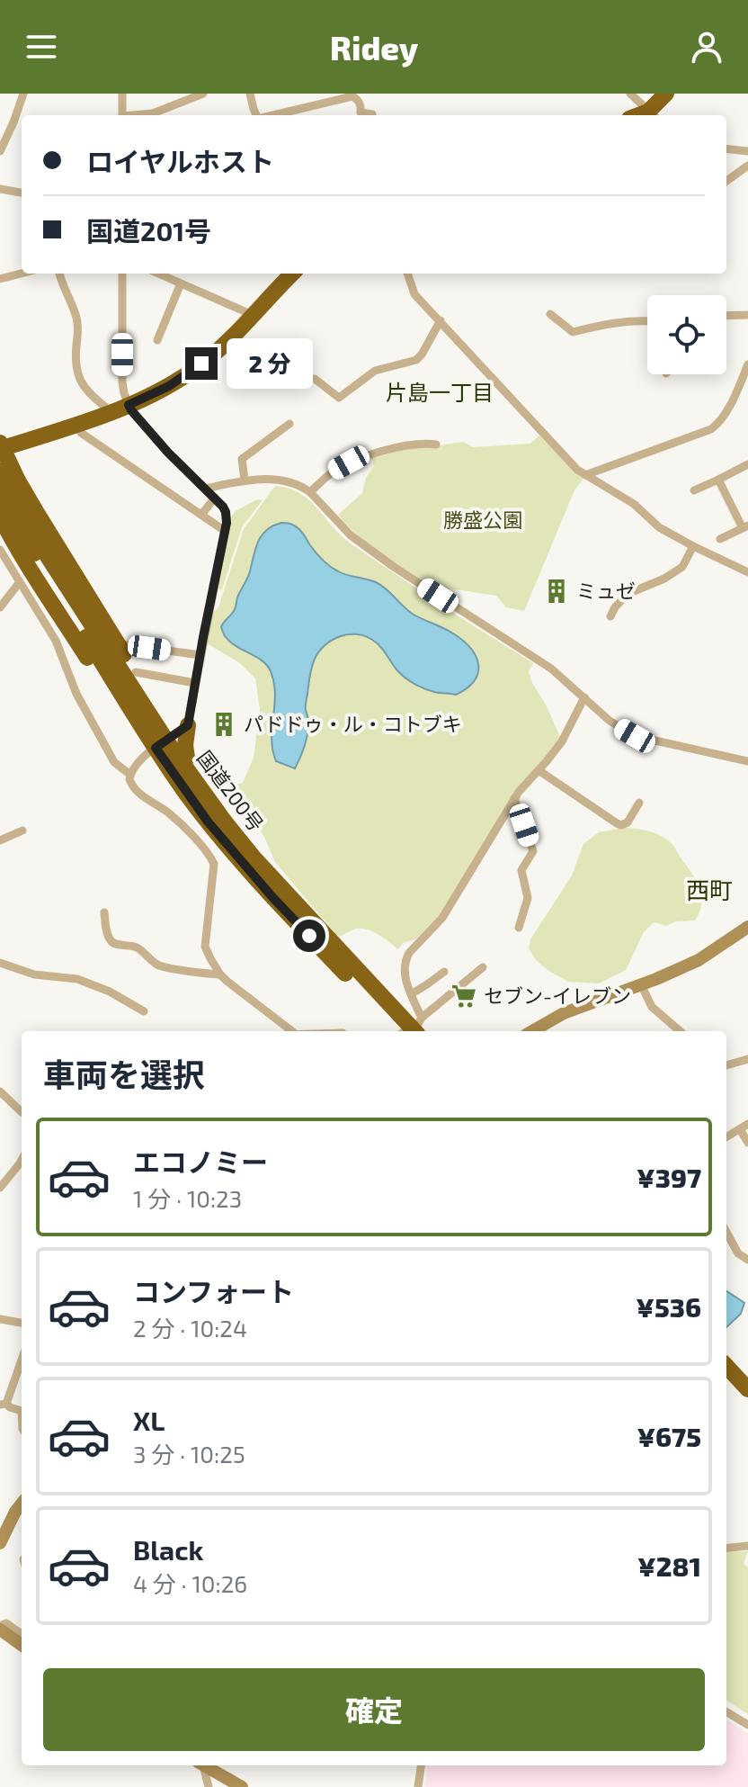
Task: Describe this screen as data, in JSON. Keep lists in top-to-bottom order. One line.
{"streets":{"highway":["国道200号"]},"districts":["片島一丁目","西町"],"parks":["勝盛公園"],"places":{"building":["ミュゼ","パドドゥ・ル・コトブキ"],"supermarket":["セブン-イレブン"]},"page":{"header":"Ridey","banner":["ロイヤルホスト","国道201号"],"bubble":"2 分","heading":"車両を選択","list":[{"name":"エコノミー","note":"1 分 · 10:23","value":"¥397"},{"name":"コンフォート","note":"2 分 · 10:24","value":"¥536"},{"name":"XL","note":"3 分 · 10:25","value":"¥675"},{"name":"Black","note":"4 分 · 10:26","value":"¥281"}],"buttons":"確定"}}
